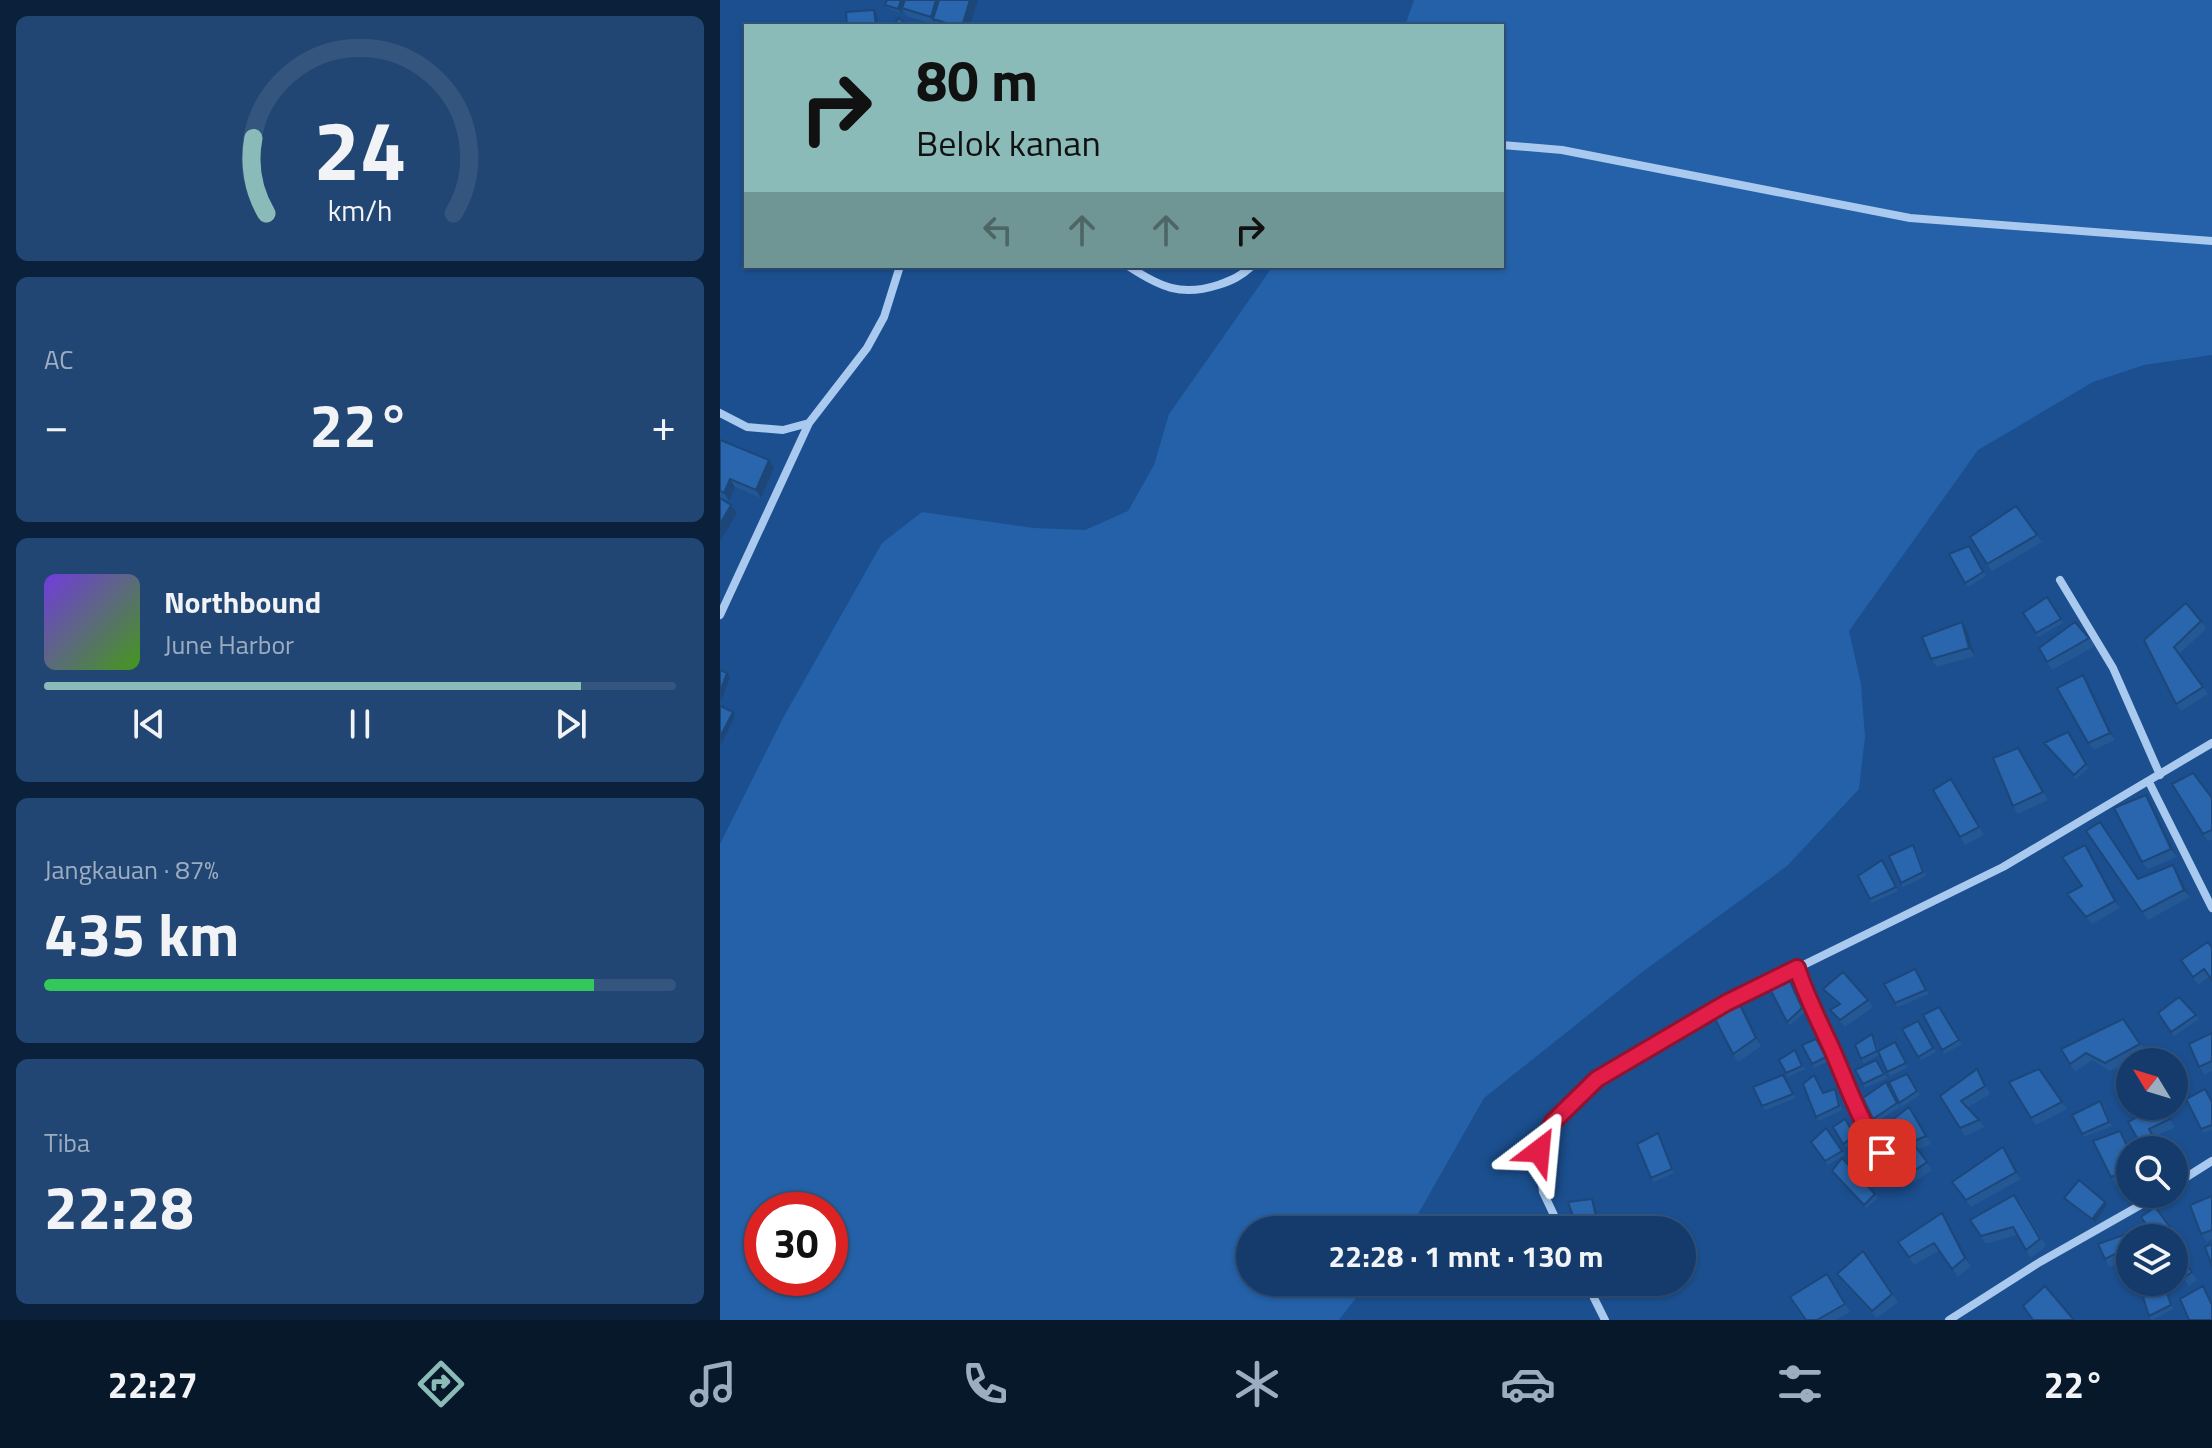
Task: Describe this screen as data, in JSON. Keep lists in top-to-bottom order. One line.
{"north":"top left","page":{"turn":["80 m","Belok kanan"],"tile":["AC",["Jangkauan · 87%","435 km"],["Tiba","22:28"]],"heat":["−","22°","+"],"song":["Northbound","June Harbor"],"limit":"30","trip":"22:28 · 1 mnt · 130 m","tabs":["22:27","22°"],"gauge":["24","km/h"]}}
